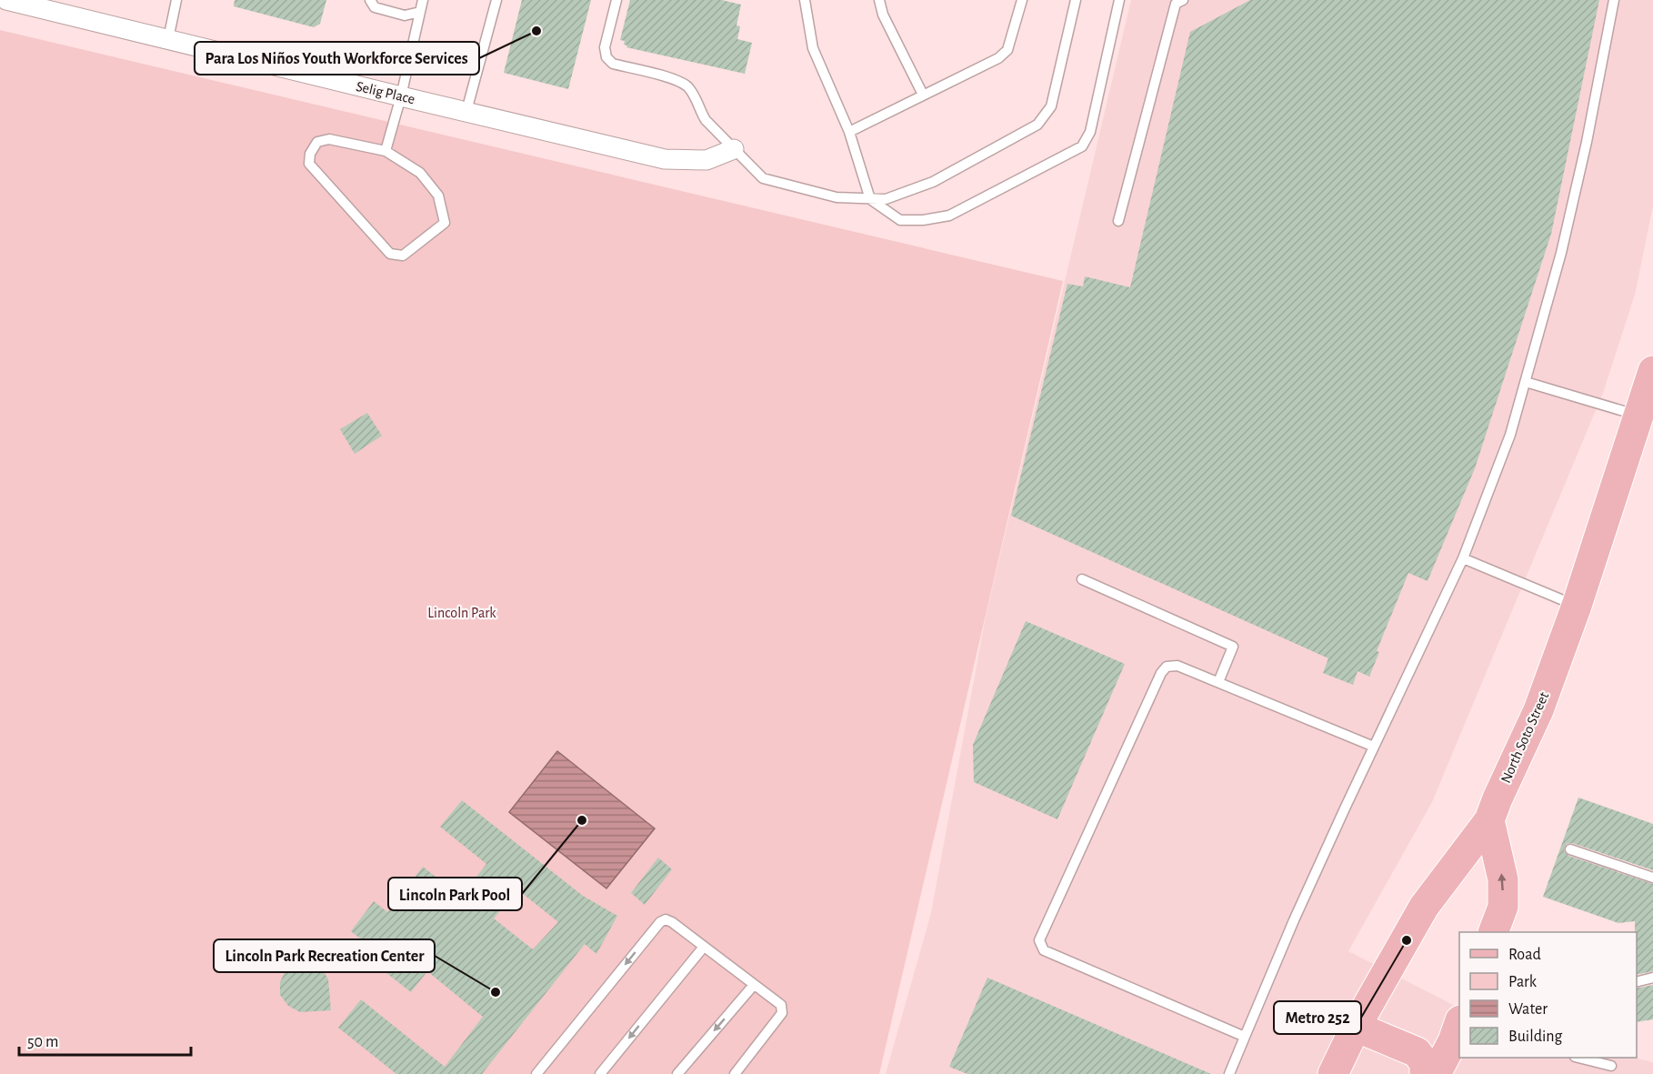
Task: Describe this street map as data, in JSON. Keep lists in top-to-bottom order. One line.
{"streets":{"main road":["North Soto Street"],"street":["Selig Place"]},"parks":["Lincoln Park"],"places":["Para Los Niños Youth Workforce Services","Lincoln Park Pool","Metro 252","Lincoln Park Recreation Center"],"legend":["Road","Park","Water","Building"],"scale_bar":"50 m"}
